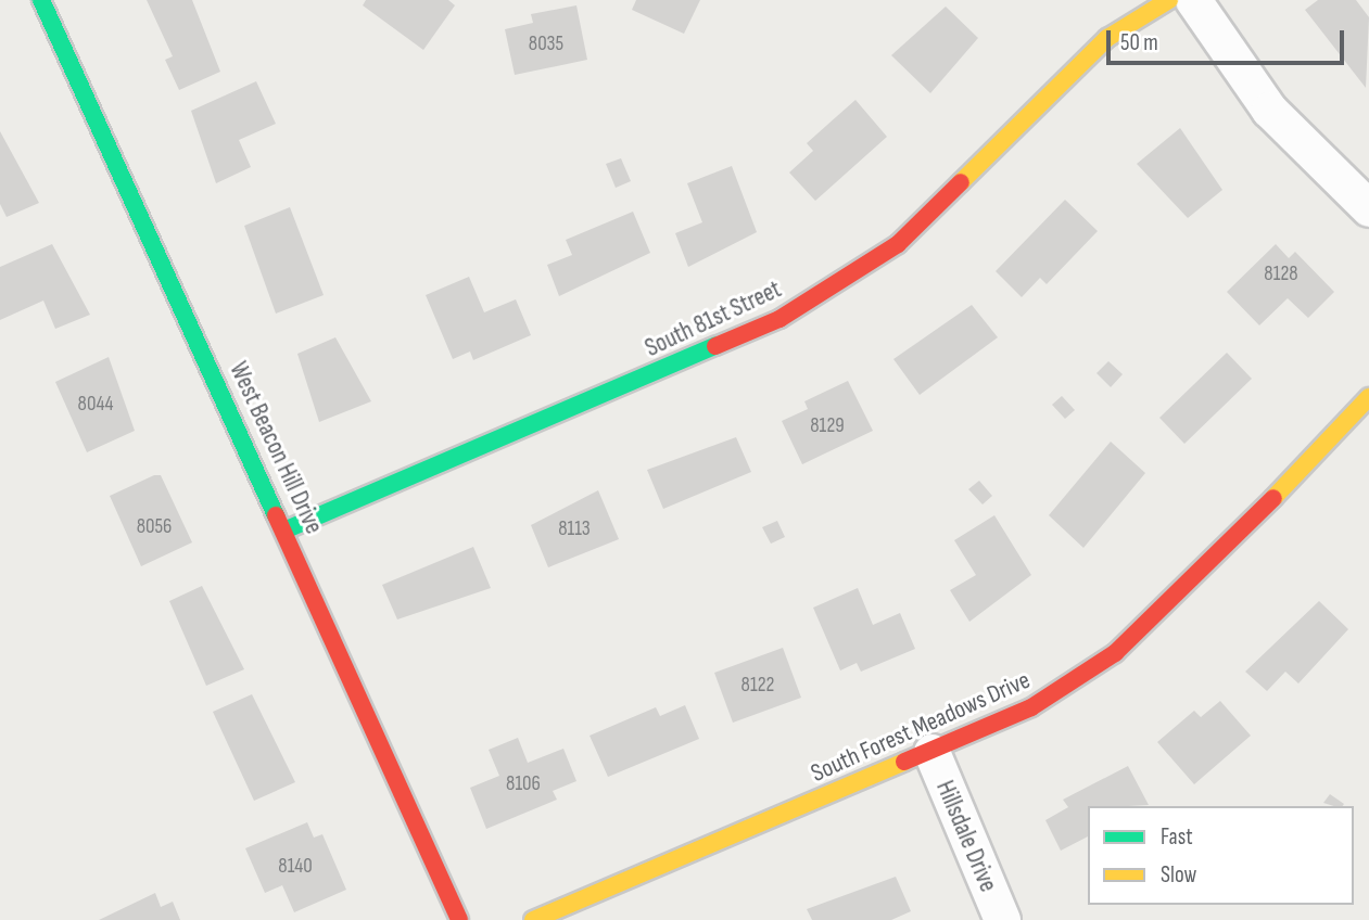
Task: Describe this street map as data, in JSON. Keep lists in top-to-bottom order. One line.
{"streets":{"street":["South 81st Street","West Beacon Hill Drive","South Forest Meadows Drive","Hillsdale Drive"]},"crossings":[["South 81st Street","West Beacon Hill Drive"],["South Forest Meadows Drive","Hillsdale Drive"]],"house_numbers":["8035","8128","8044","8129","8056","8113","8122","8106","8140"],"legend":["Fast","Slow"],"scale_bar":"50 m"}
